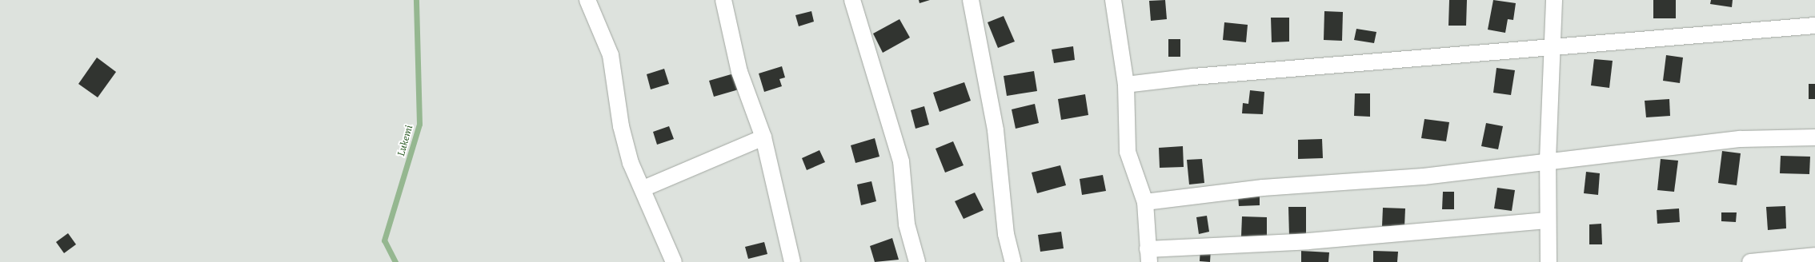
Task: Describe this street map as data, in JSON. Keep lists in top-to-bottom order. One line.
{"water":["Lukemi"]}
